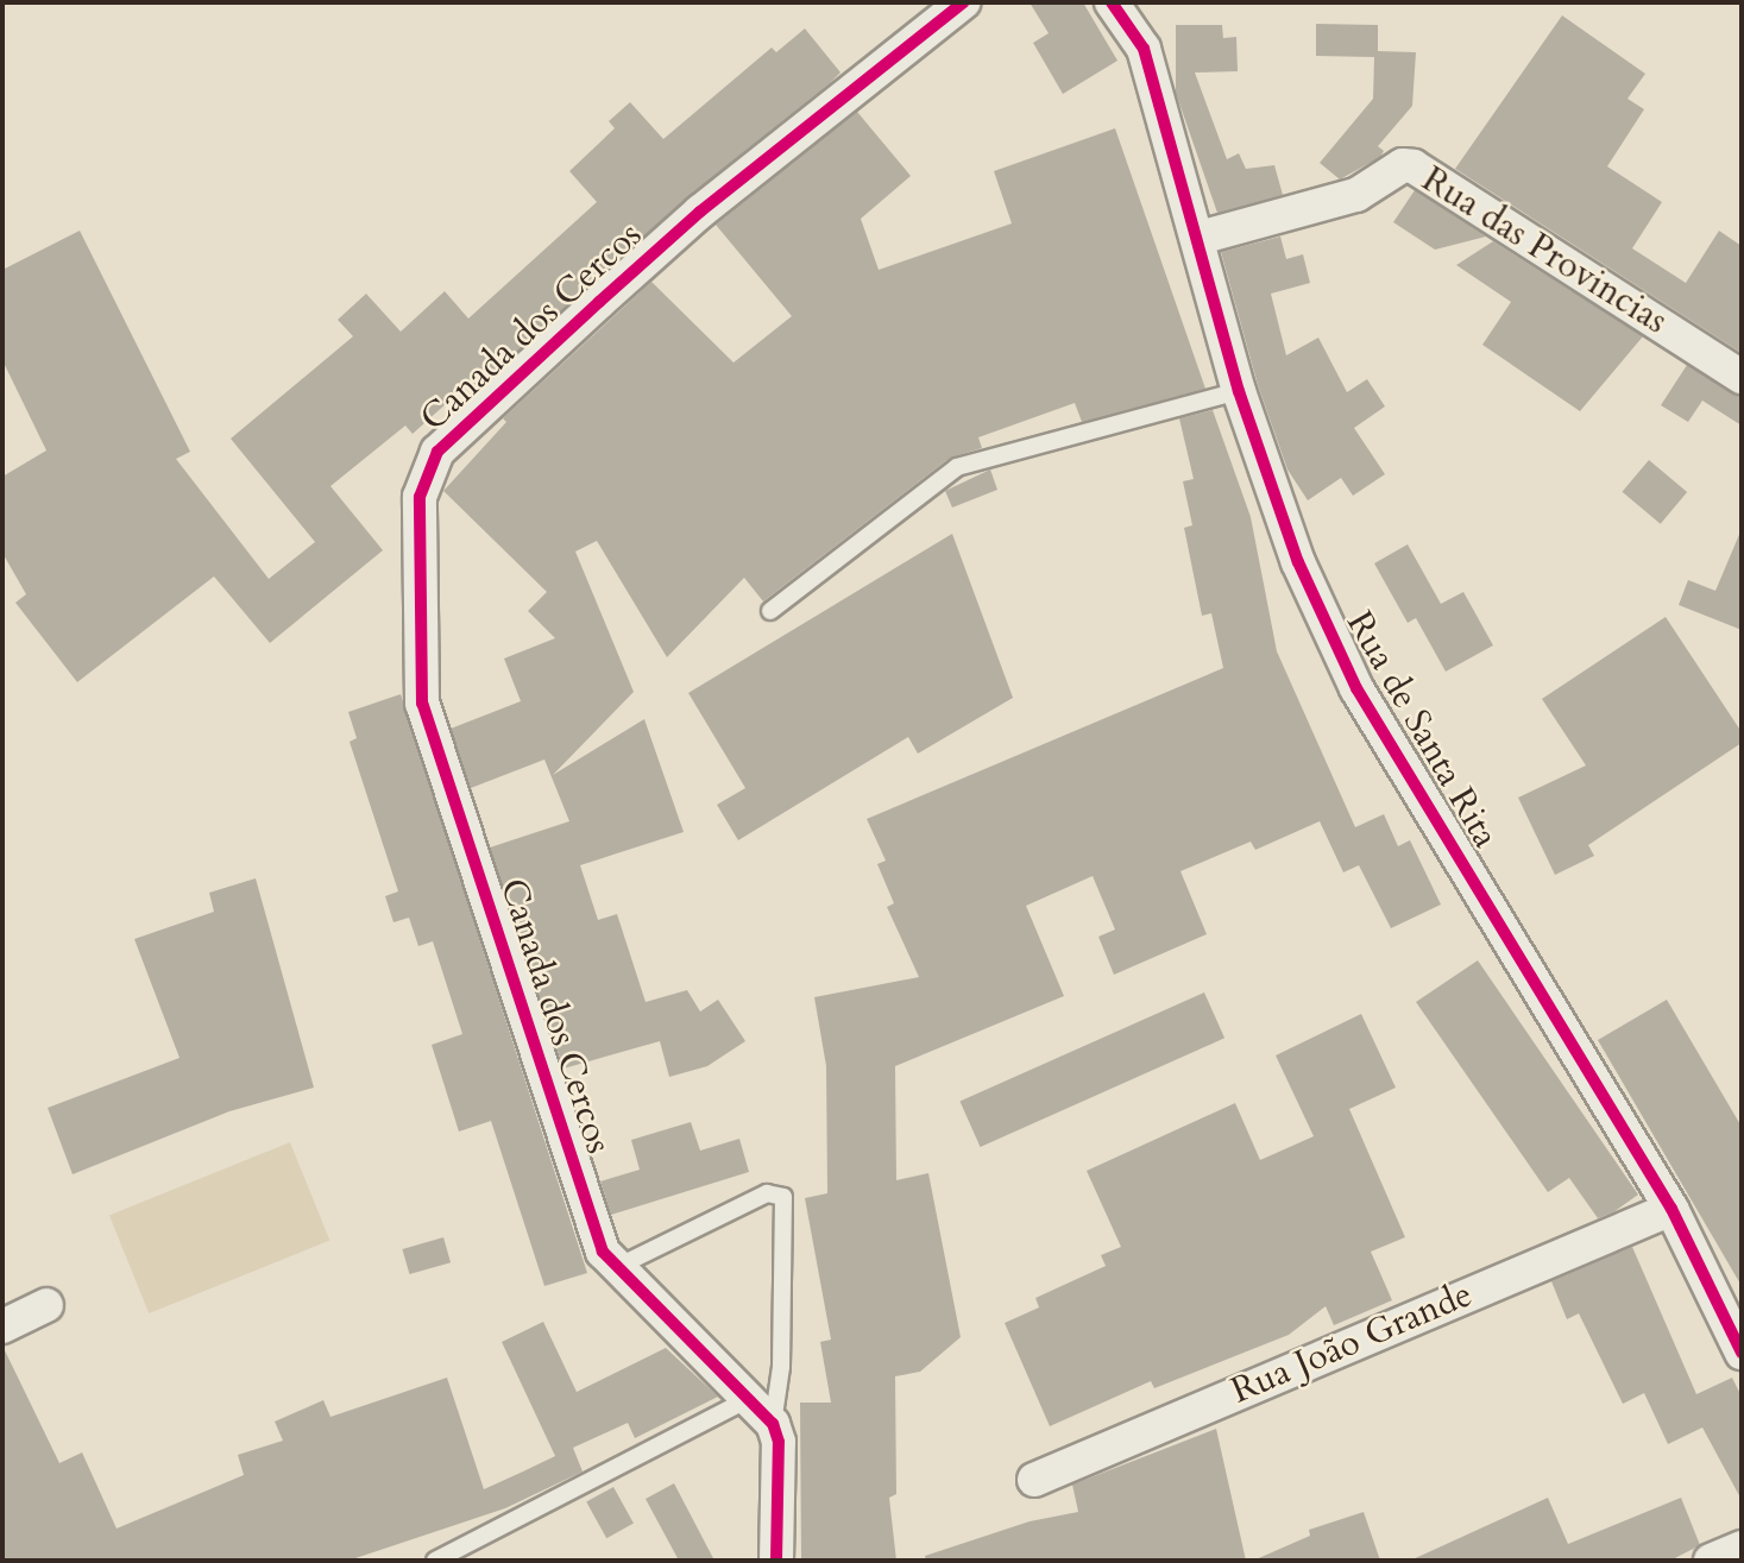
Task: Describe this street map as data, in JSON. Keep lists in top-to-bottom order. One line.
{"streets":{"street":["Rua das Provincias","Canada dos Cercos","Rua de Santa Rita","Rua João Grande"]},"crossings":[["Rua das Provincias","Rua de Santa Rita"],["Rua de Santa Rita","Rua João Grande"]]}
